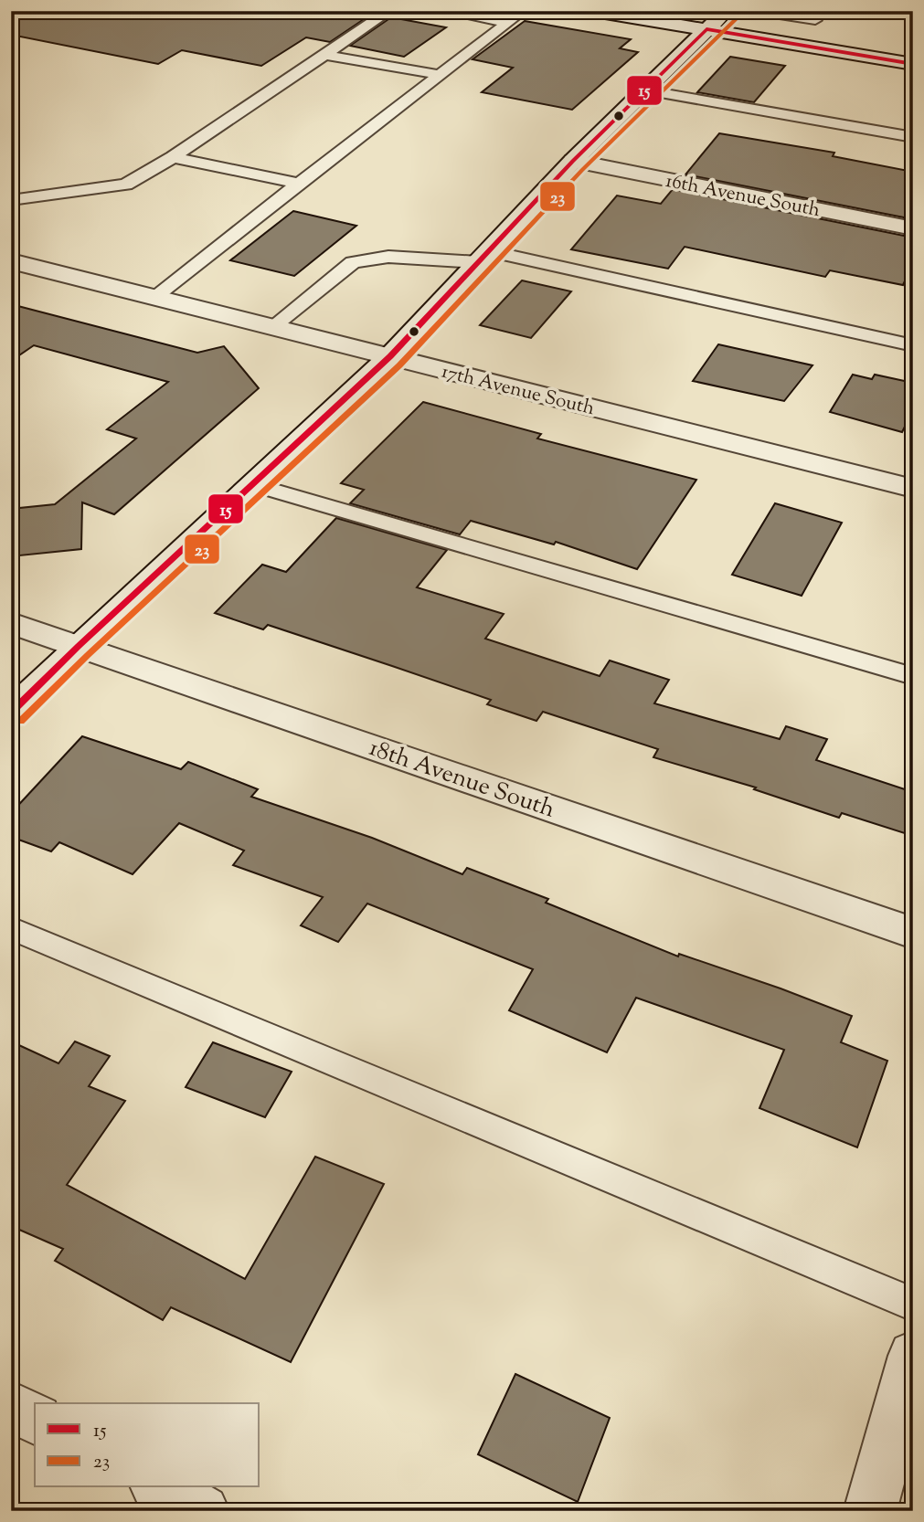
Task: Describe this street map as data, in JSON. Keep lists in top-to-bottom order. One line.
{"streets":{"street":["16th Avenue South","17th Avenue South","18th Avenue South"]},"lines":["transit line 23","transit line 15"],"legend":["15","23"]}
